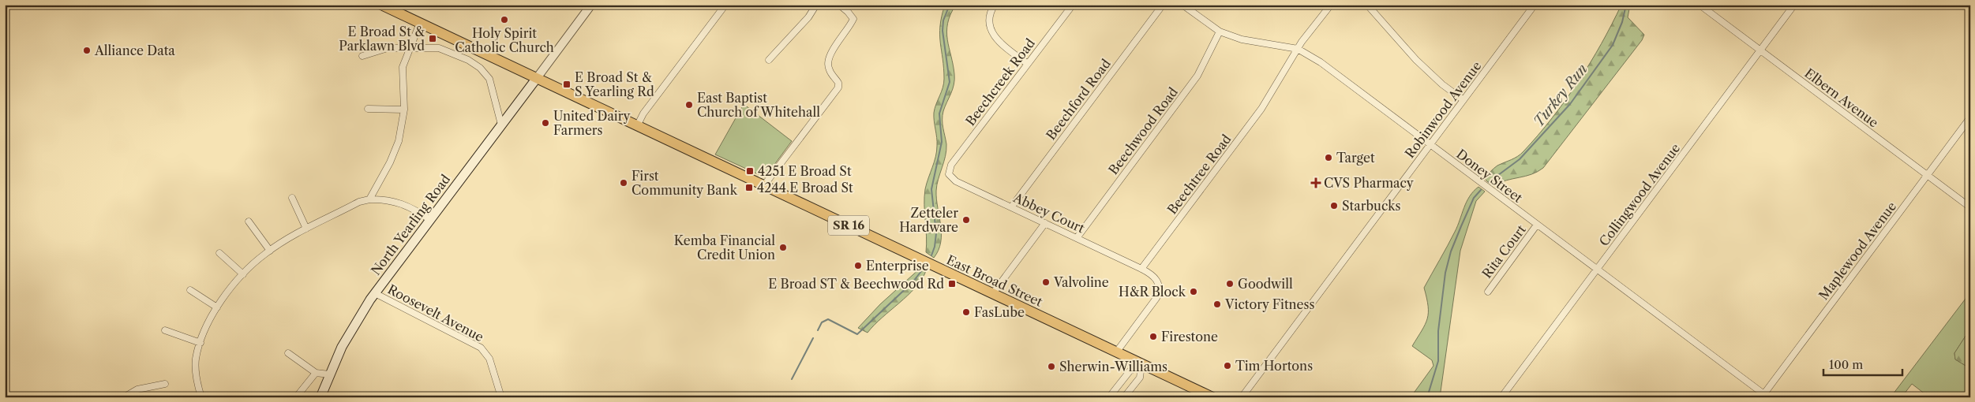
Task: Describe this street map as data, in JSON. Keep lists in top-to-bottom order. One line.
{"streets":{"main road":["North Yearling Road","SR 16","East Broad Street"],"street":["Beechcreek Road","Elbern Avenue","Beechford Road","Robinwood Avenue","Beechwood Road","Beechtree Road","Doney Street","Collingwood Avenue","Abbey Court","Maplewood Avenue","Rita Court","Roosevelt Avenue"]},"crossings":[["Beechcreek Road","Abbey Court"],["Elbern Avenue","Collingwood Avenue"],["Elbern Avenue","Maplewood Avenue"],["Beechford Road","Abbey Court"],["Robinwood Avenue","Doney Street"],["Beechwood Road","Doney Street"],["Beechwood Road","Abbey Court"],["Beechtree Road","Doney Street"],["Beechtree Road","Abbey Court"],["Doney Street","Collingwood Avenue"],["Doney Street","Maplewood Avenue"],["Doney Street","Rita Court"],["North Yearling Road","East Broad Street"],["North Yearling Road","Roosevelt Avenue"]],"water":["Turkey Run"],"places":{"other":["Holy Spirit Catholic Church","Alliance Data","East Baptist Church of Whitehall","United Dairy Farmers","Target","First Community Bank","Starbucks","Zetteler Hardware","Kemba Financial Credit Union","Enterprise","Valvoline","Goodwill","H&R Block","Victory Fitness","FasLube","Firestone","Tim Hortons","Sherwin-Williams"],"transit":["E Broad St & Parklawn Blvd","E Broad St & S Yearling Rd","4251 E Broad St","4244 E Broad St","E Broad ST & Beechwood Rd"],"health":["CVS Pharmacy"]},"scale_bar":"100 m"}
